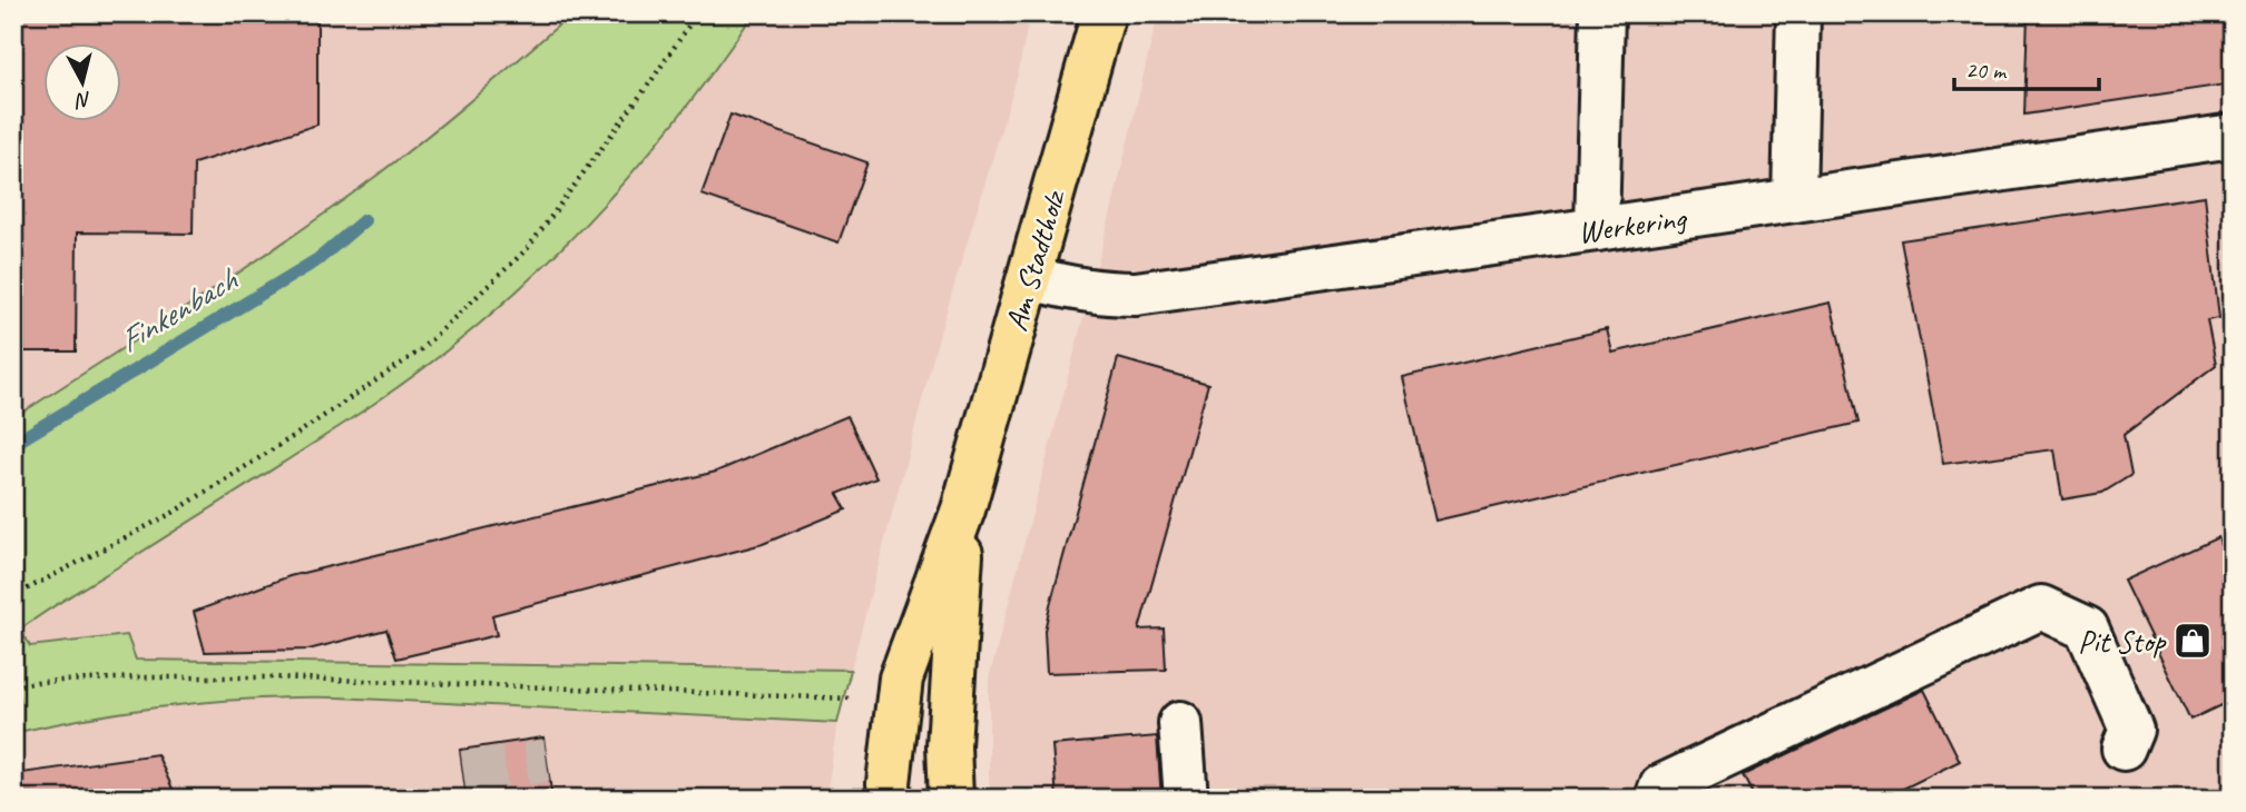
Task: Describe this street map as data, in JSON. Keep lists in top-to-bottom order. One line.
{"streets":{"main road":["Am Stadtholz"],"street":["Werkering"]},"crossings":[["Werkering","Am Stadtholz"]],"water":["Finkenbach"],"places":{"shop":["Pit Stop"]},"scale_bar":"20 m","north":"bottom"}
